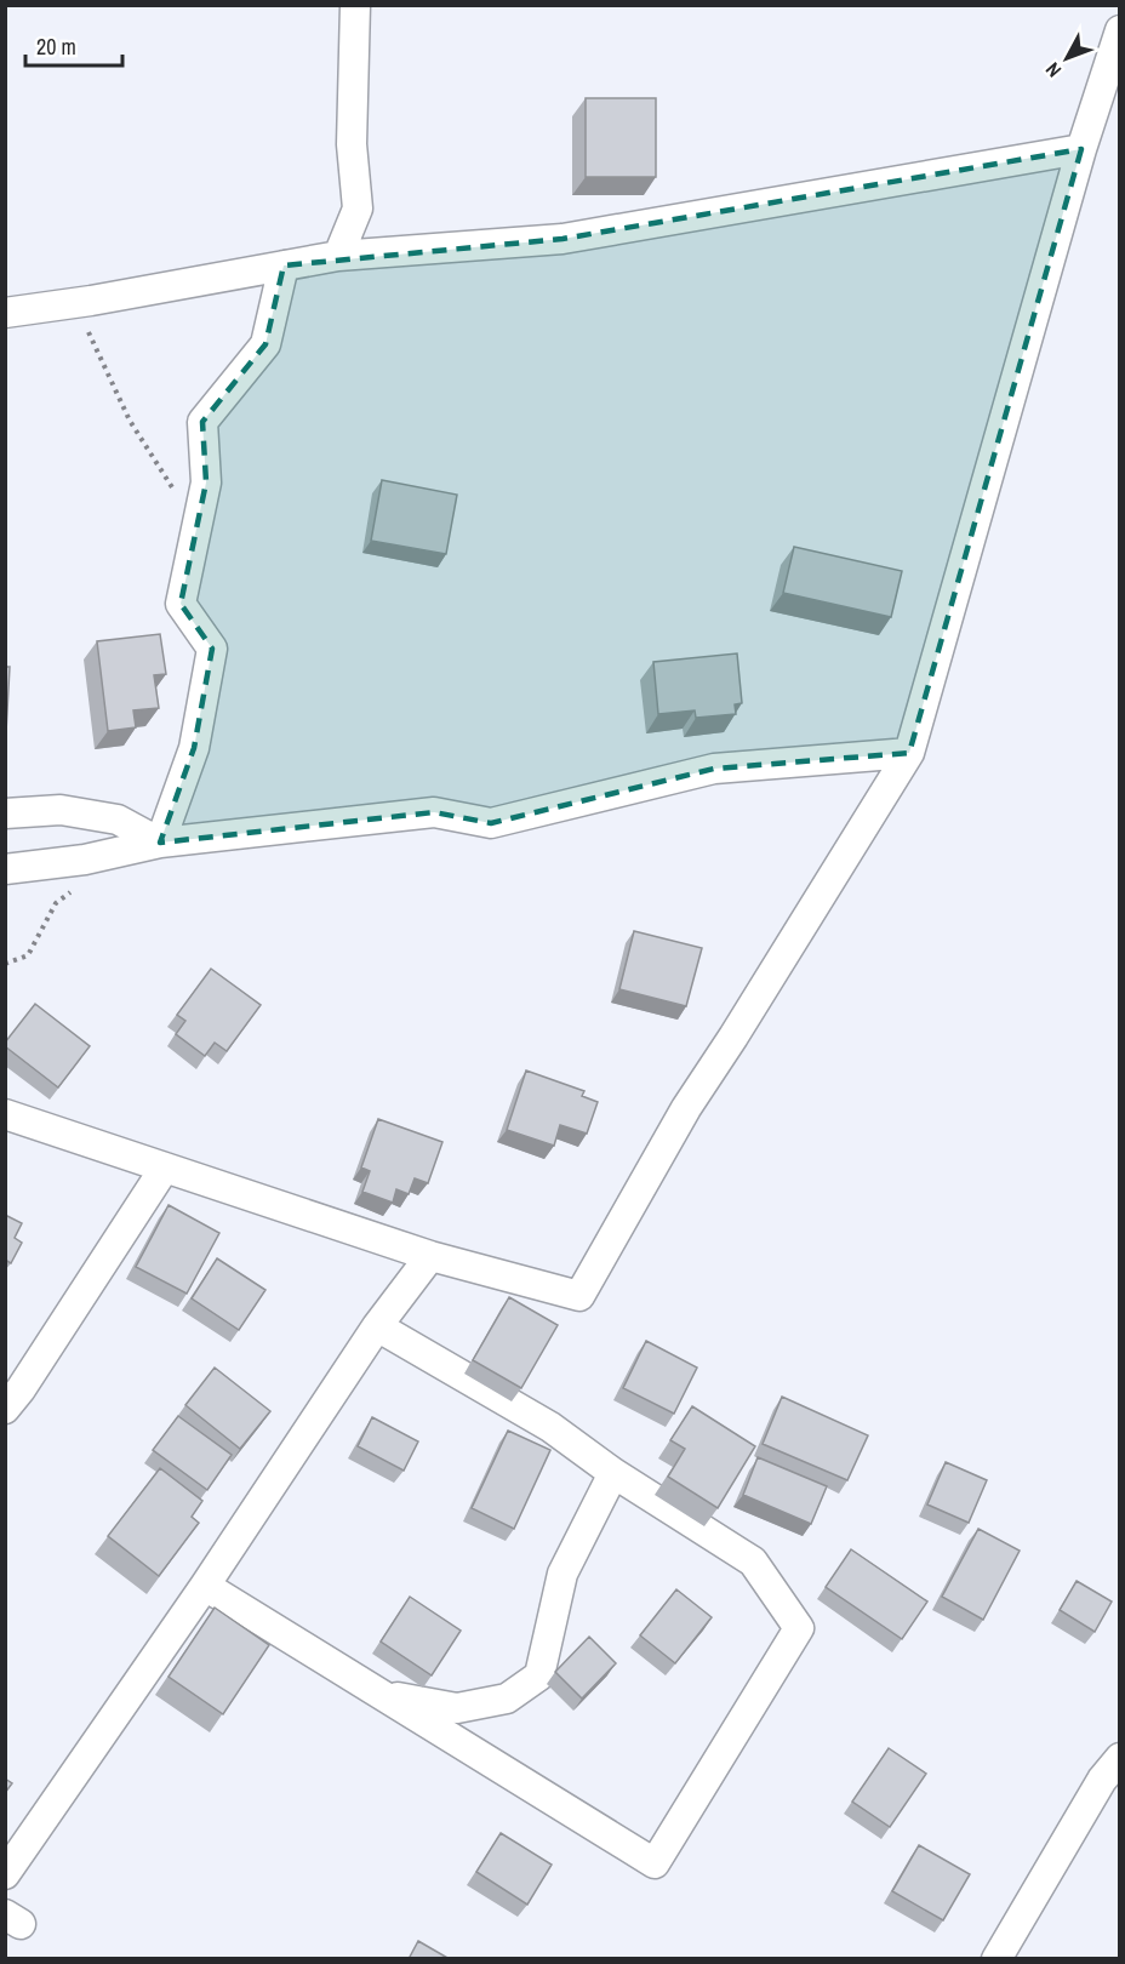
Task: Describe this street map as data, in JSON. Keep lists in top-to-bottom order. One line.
{"scale_bar":"20 m","north":"bottom left"}
